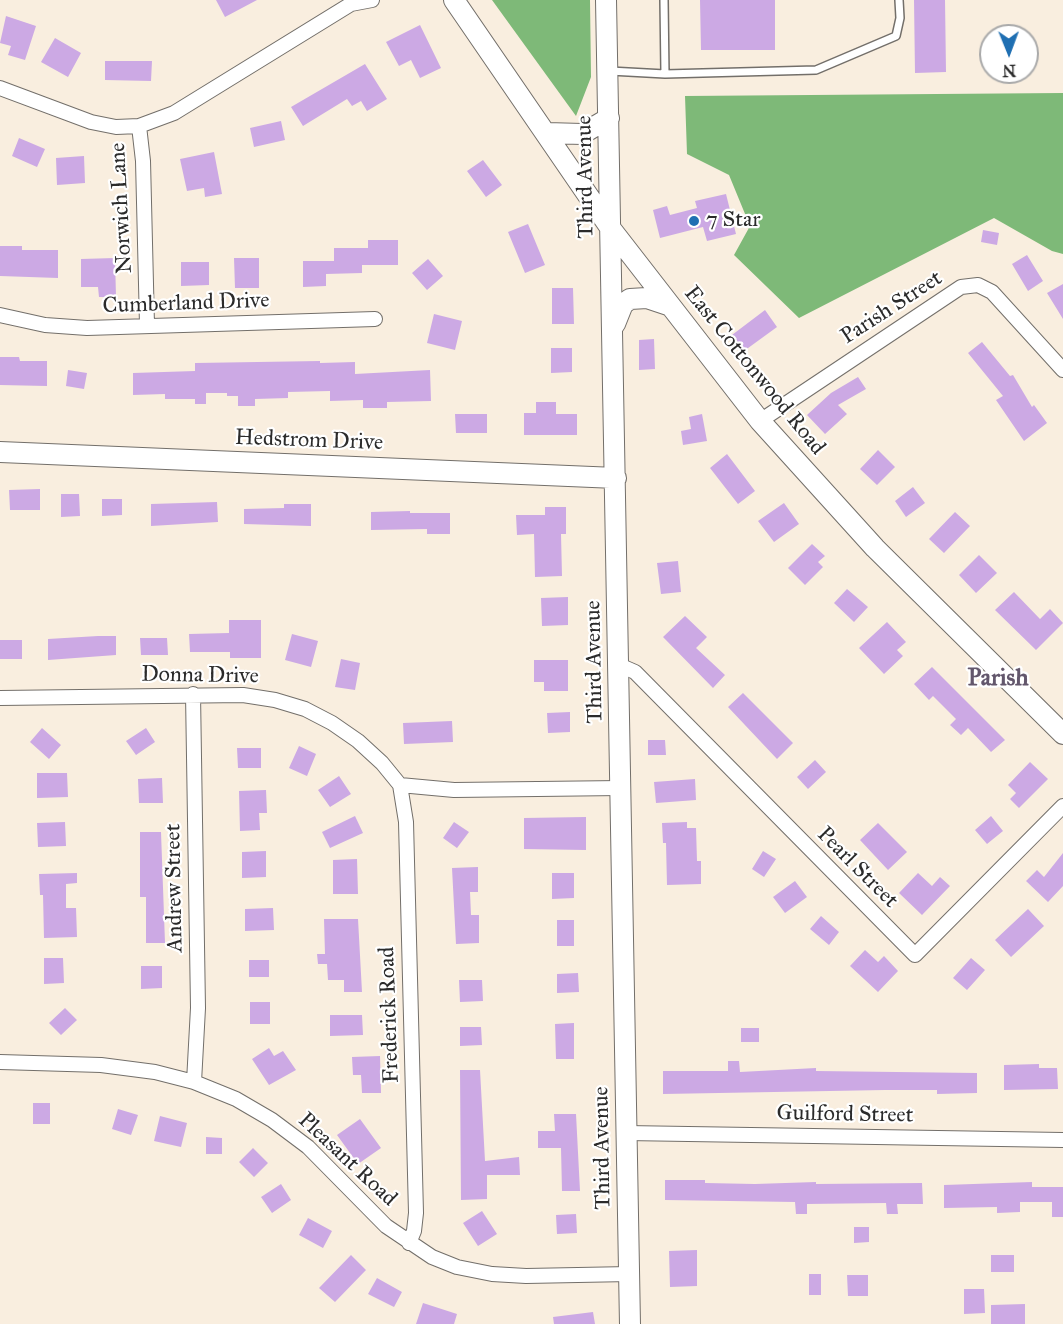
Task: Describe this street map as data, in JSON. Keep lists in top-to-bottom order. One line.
{"streets":{"street":["Third Avenue","Norwich Lane","Cumberland Drive","Parish Street","East Cottonwood Road","Hedstrom Drive","Donna Drive","Pearl Street","Andrew Street","Frederick Road","Guilford Street","Pleasant Road"]},"crossings":[["Third Avenue","East Cottonwood Road"],["Third Avenue","Hedstrom Drive"],["Third Avenue","Pearl Street"],["Third Avenue","Guilford Street"],["Third Avenue","Pleasant Road"],["Norwich Lane","Cumberland Drive"],["Parish Street","East Cottonwood Road"],["Donna Drive","Andrew Street"],["Donna Drive","Frederick Road"],["Andrew Street","Pleasant Road"],["Frederick Road","Pleasant Road"]],"districts":["Parish"],"places":["7 Star"],"north":"bottom"}
